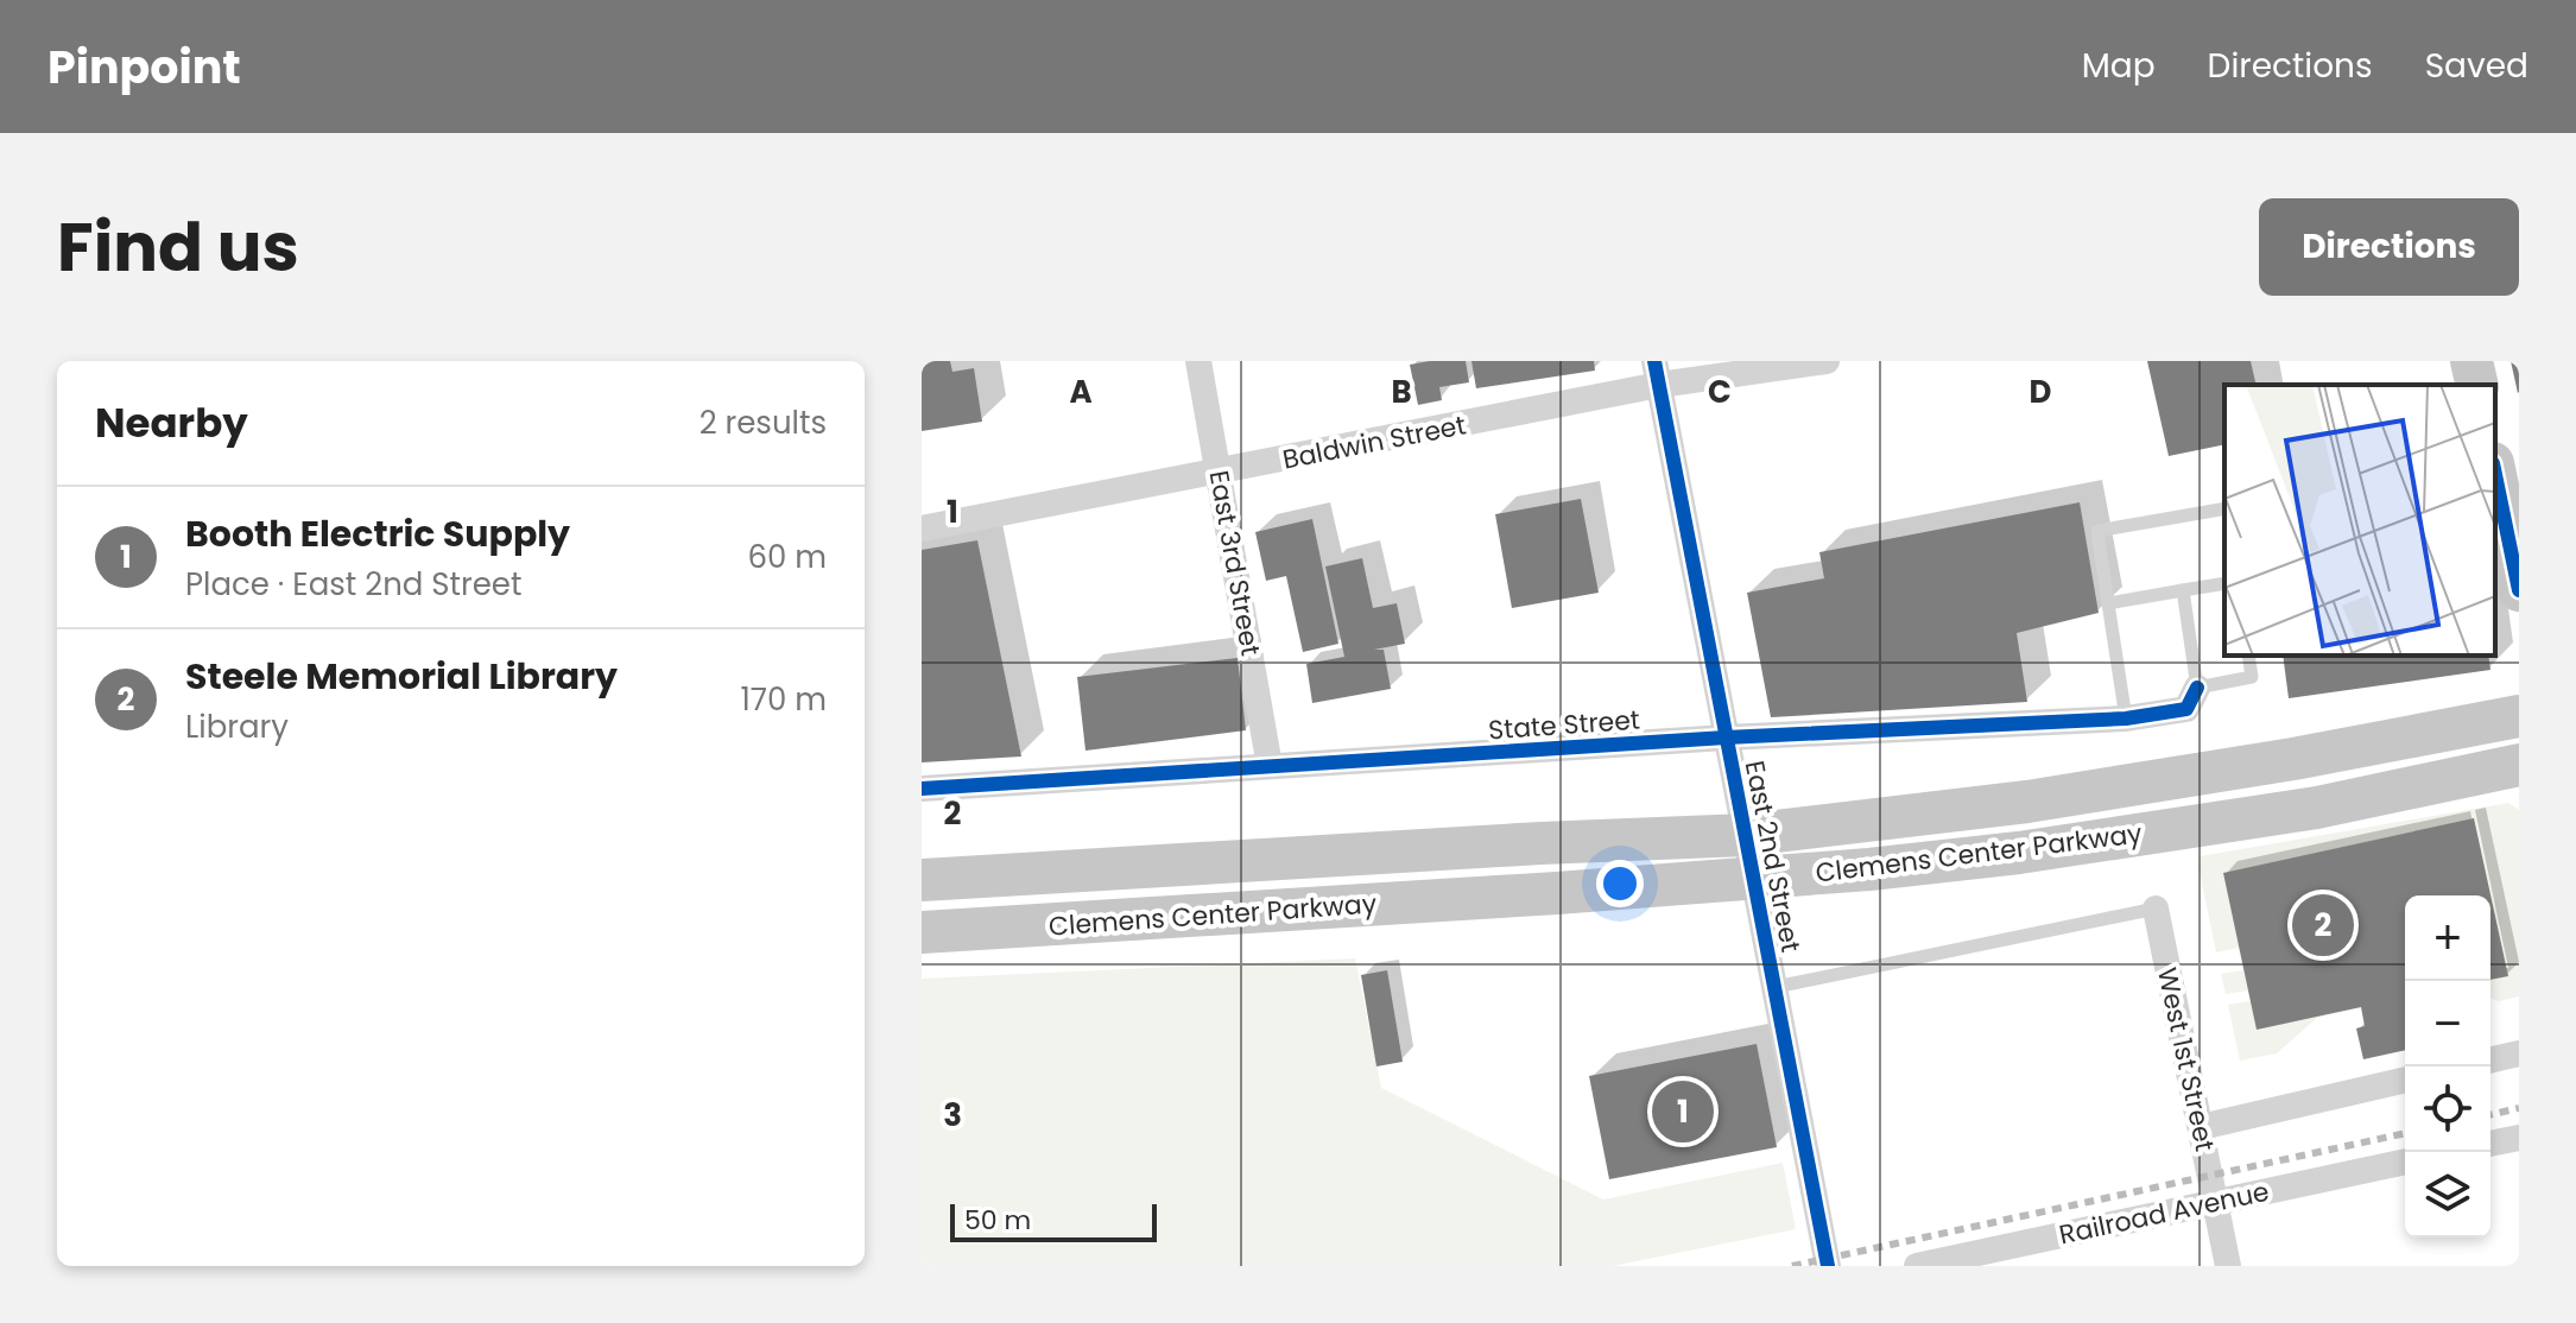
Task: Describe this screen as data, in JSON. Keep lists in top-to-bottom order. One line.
{"streets":{"main road":["Clemens Center Parkway"],"street":["Baldwin Street","East 3rd Street","State Street","East 2nd Street","West 1st Street","Railroad Avenue"]},"crossings":[["Baldwin Street","East 3rd Street"],["Baldwin Street","East 2nd Street"],["East 3rd Street","State Street"],["State Street","East 2nd Street"],["Clemens Center Parkway","East 2nd Street"],["West 1st Street","Railroad Avenue"]],"scale_bar":"50 m","page":{"header":"Pinpoint","nav":["Map","Directions","Saved"],"title":"Find us","buttons":"Directions","heading":["Nearby","2 results"],"list":[{"mark":"1","name":"Booth Electric Supply","note":"Place · East 2nd Street","value":"60 m"},{"mark":"2","name":"Steele Memorial Library","note":"Library","value":"170 m"}],"pins":["2","1"],"map_buttons":["+","−"],"scale":"50 m"},"grid":{"columns":["A","B","C","D"],"rows":["1","2","3"]}}
